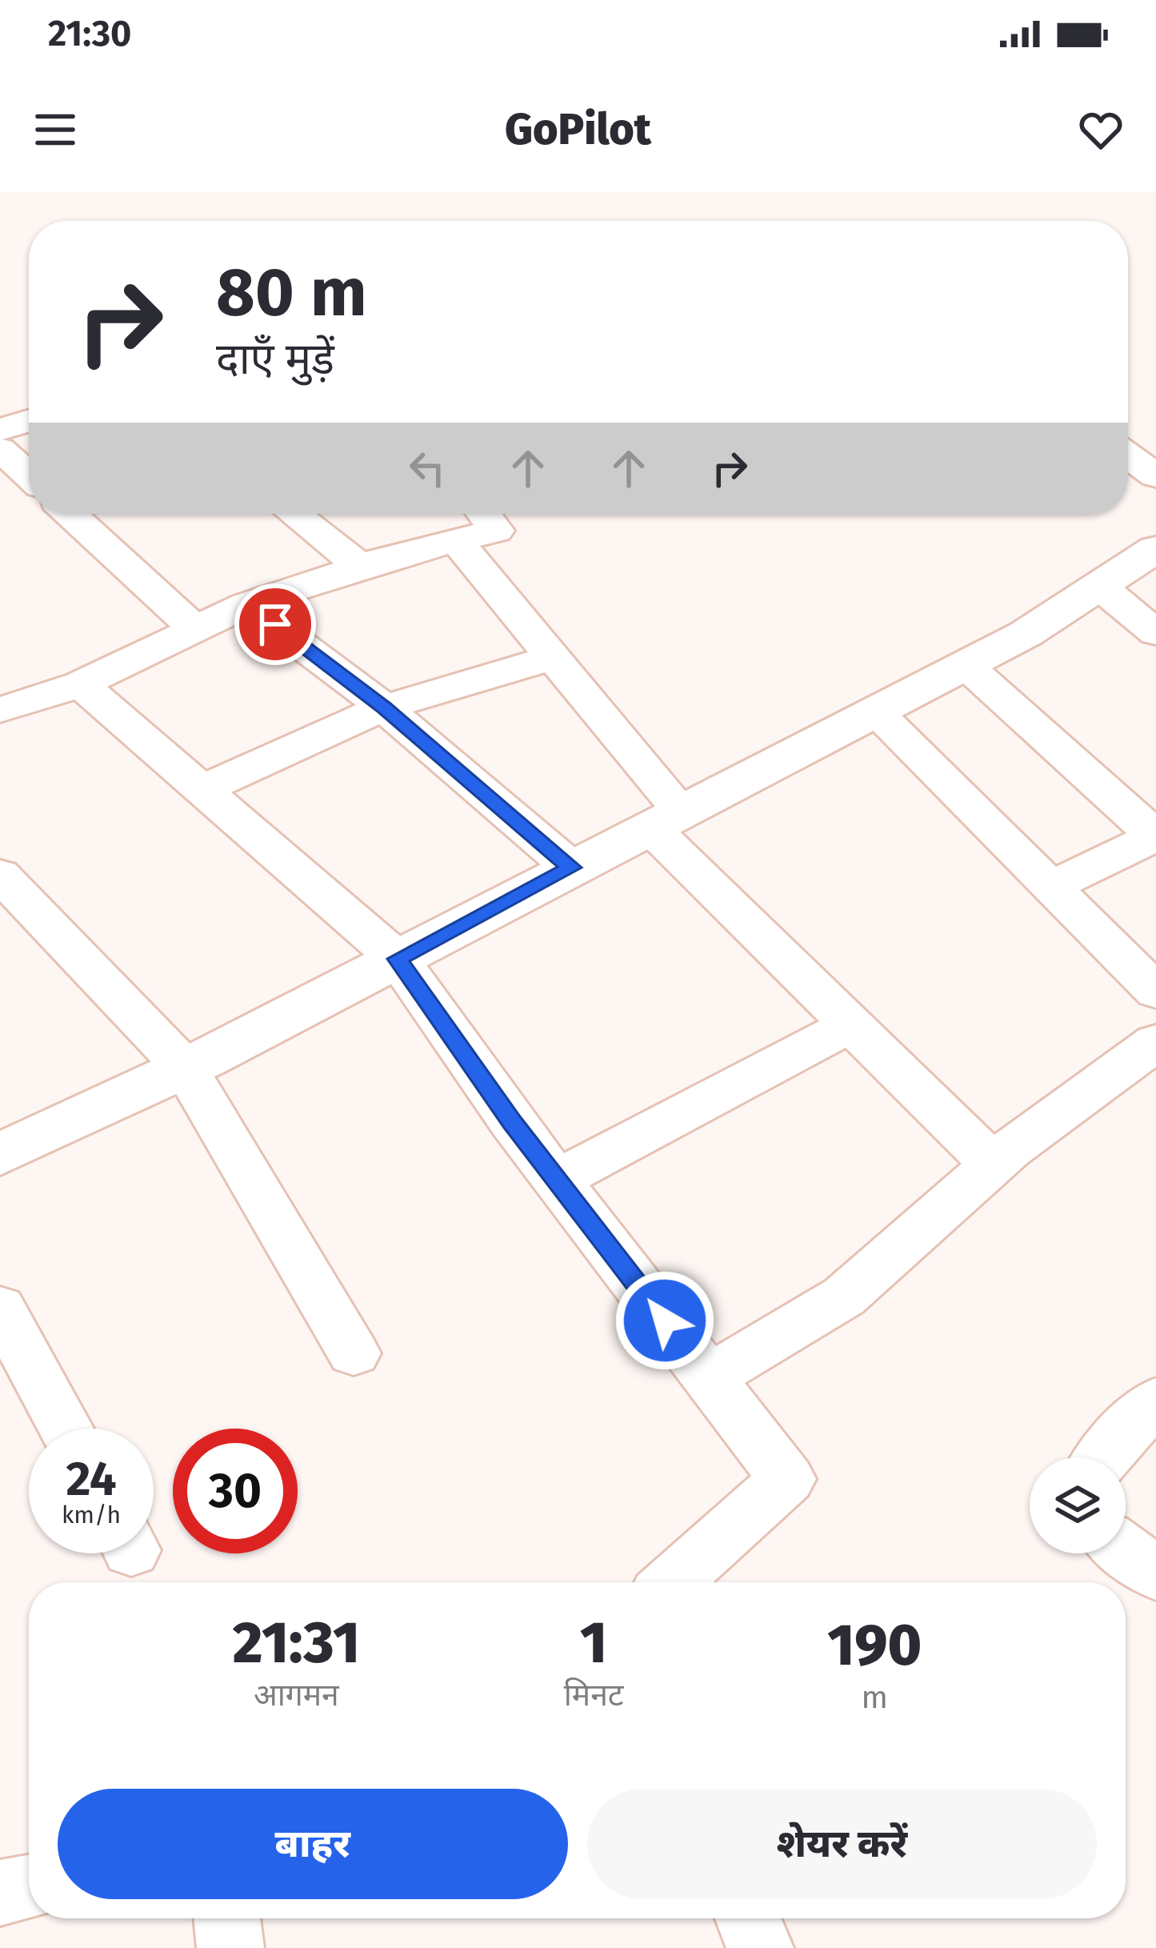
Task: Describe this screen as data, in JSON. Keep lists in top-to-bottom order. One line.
{"page":{"status":"21:30","header":"GoPilot","turn":["80 m","दाएँ मुड़ें"],"speed":"24 km/h","limit":"30","eta":["21:31","आगमन","1","मिनट","190","m"],"buttons":["बाहर","शेयर करें"]}}
